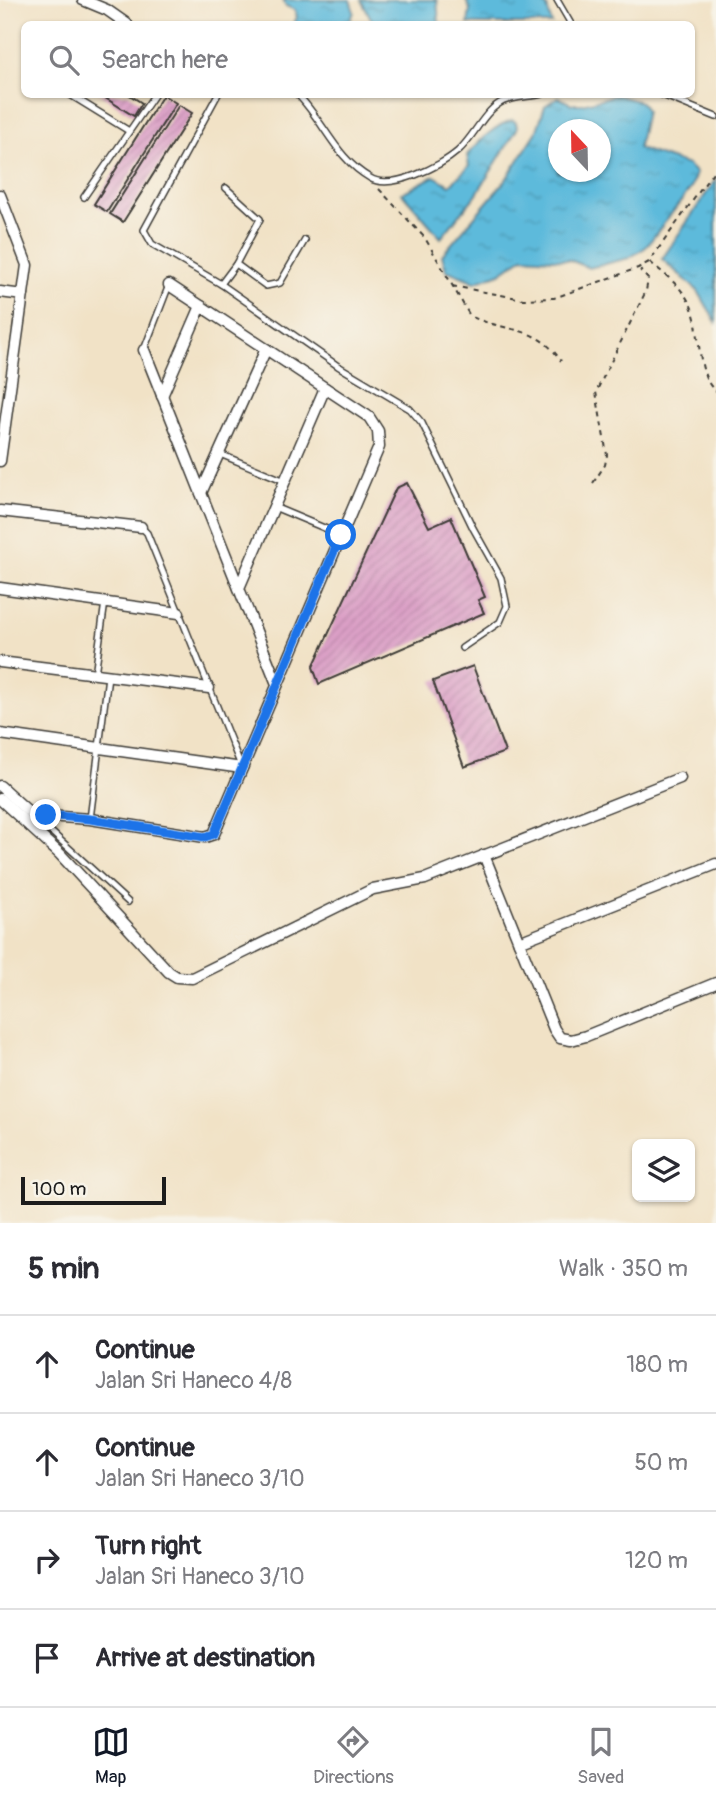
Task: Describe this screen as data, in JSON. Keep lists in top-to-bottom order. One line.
{"scale_bar":"100 m","north":"top","page":{"search":"Search here","scale":"100 m","heading":["5 min","Walk · 350 m"],"list":[["Continue","Jalan Sri Haneco 4/8","180 m"],["Continue","Jalan Sri Haneco 3/10","50 m"],["Turn right","Jalan Sri Haneco 3/10","120 m"],"Arrive at destination"],"nav":["Map","Directions","Saved"]}}
